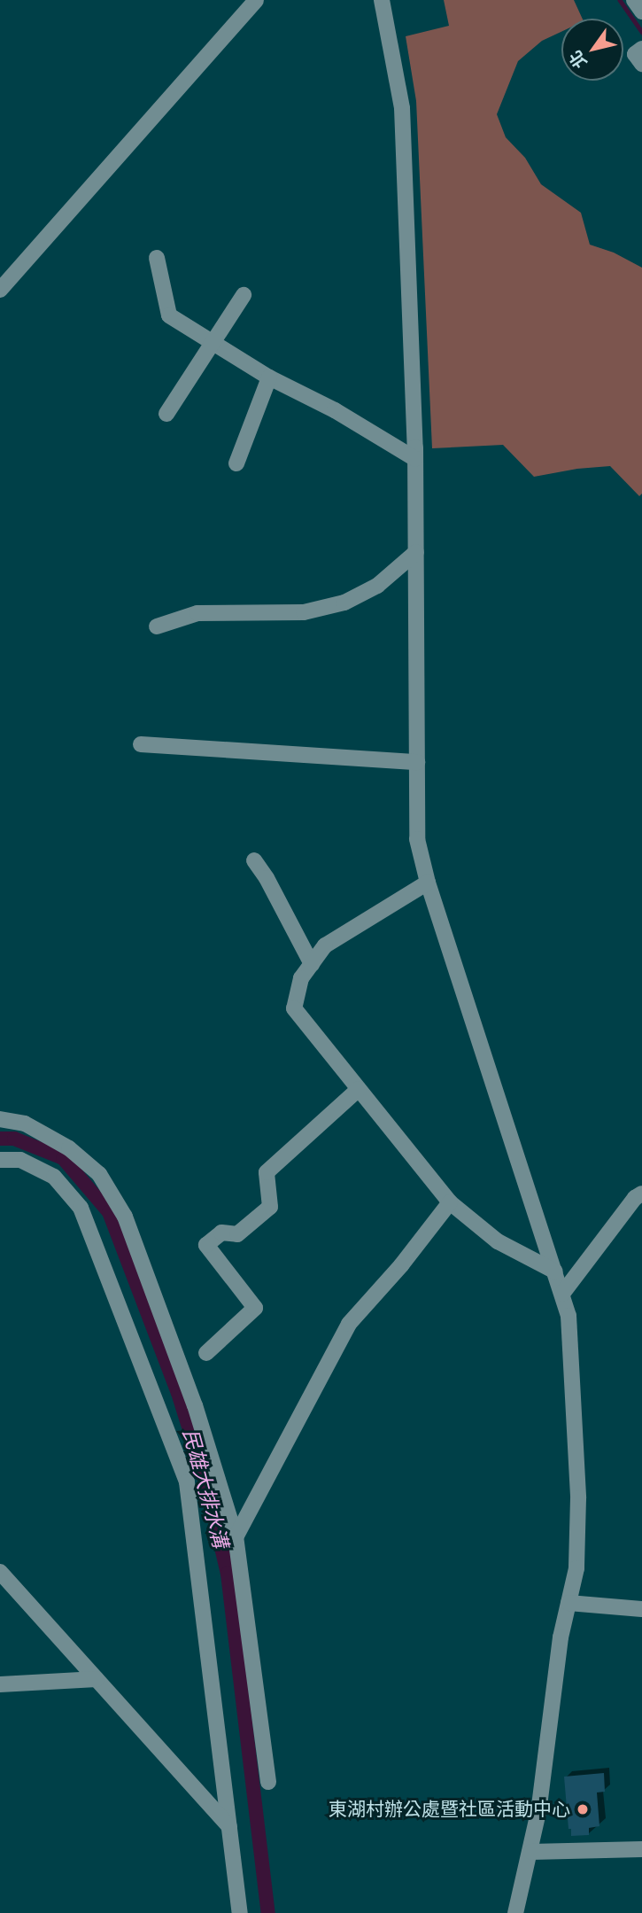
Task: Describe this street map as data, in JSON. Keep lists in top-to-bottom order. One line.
{"water":["民雄大排水溝"],"places":["東湖村辦公處暨社區活動中心"],"north":"bottom left"}
